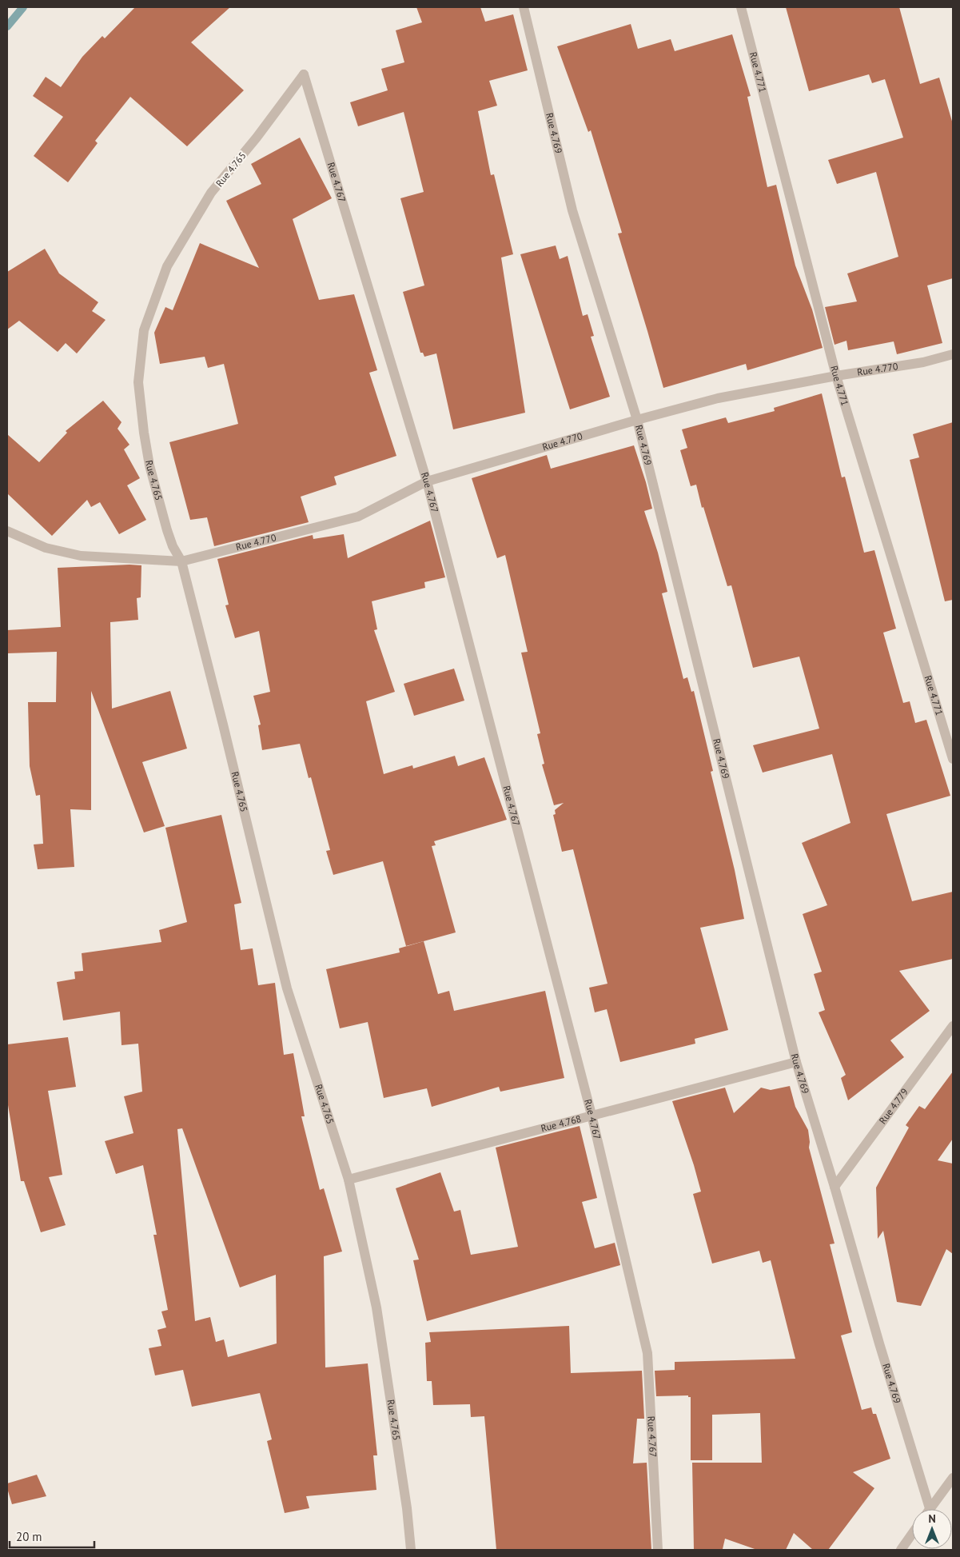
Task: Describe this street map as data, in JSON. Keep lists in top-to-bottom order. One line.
{"streets":{"street":["Rue 4.771","Rue 4.769","Rue 4.765","Rue 4.767","Rue 4.770","Rue 4.779","Rue 4.768"]},"crossings":[["Rue 4.771","Rue 4.770"],["Rue 4.769","Rue 4.770"],["Rue 4.769","Rue 4.779"],["Rue 4.769","Rue 4.768"],["Rue 4.765","Rue 4.767"],["Rue 4.765","Rue 4.770"],["Rue 4.765","Rue 4.768"],["Rue 4.767","Rue 4.770"],["Rue 4.767","Rue 4.768"]],"scale_bar":"20 m","north":"top"}
